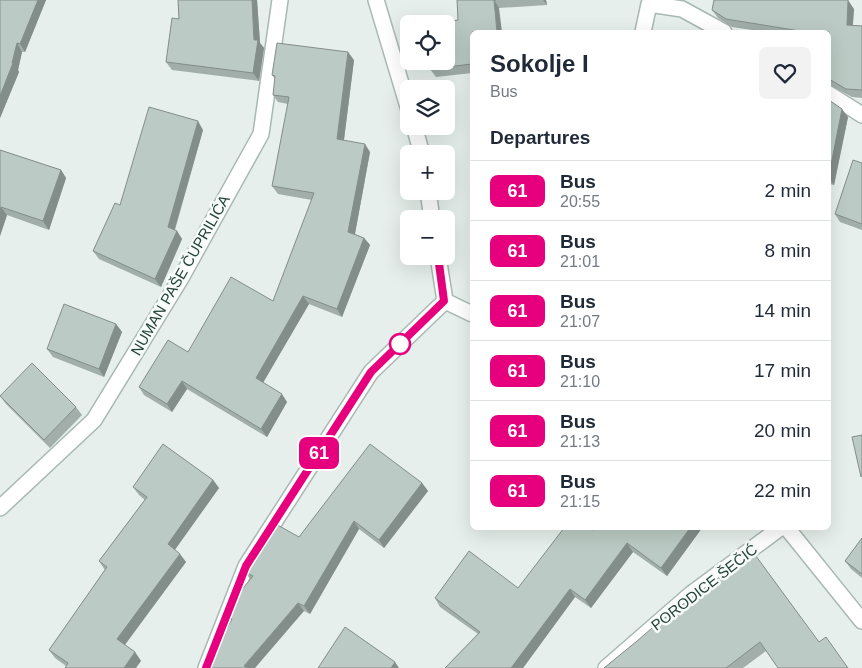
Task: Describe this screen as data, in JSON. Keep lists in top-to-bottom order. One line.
{"streets":{"street":["NUMAN PAŠE ČUPRILIĆA","PORODICE ŠEČIĆ"]},"lines":["bus line 61"],"page":{"on_map":"61","map_buttons":["+","−"],"heading":[["Sokolje I","Bus"],"Departures"],"list":[{"mark":"61","name":"Bus","note":"20:55","value":"2 min"},{"mark":"61","name":"Bus","note":"21:01","value":"8 min"},{"mark":"61","name":"Bus","note":"21:07","value":"14 min"},{"mark":"61","name":"Bus","note":"21:10","value":"17 min"},{"mark":"61","name":"Bus","note":"21:13","value":"20 min"},{"mark":"61","name":"Bus","note":"21:15","value":"22 min"}]}}
